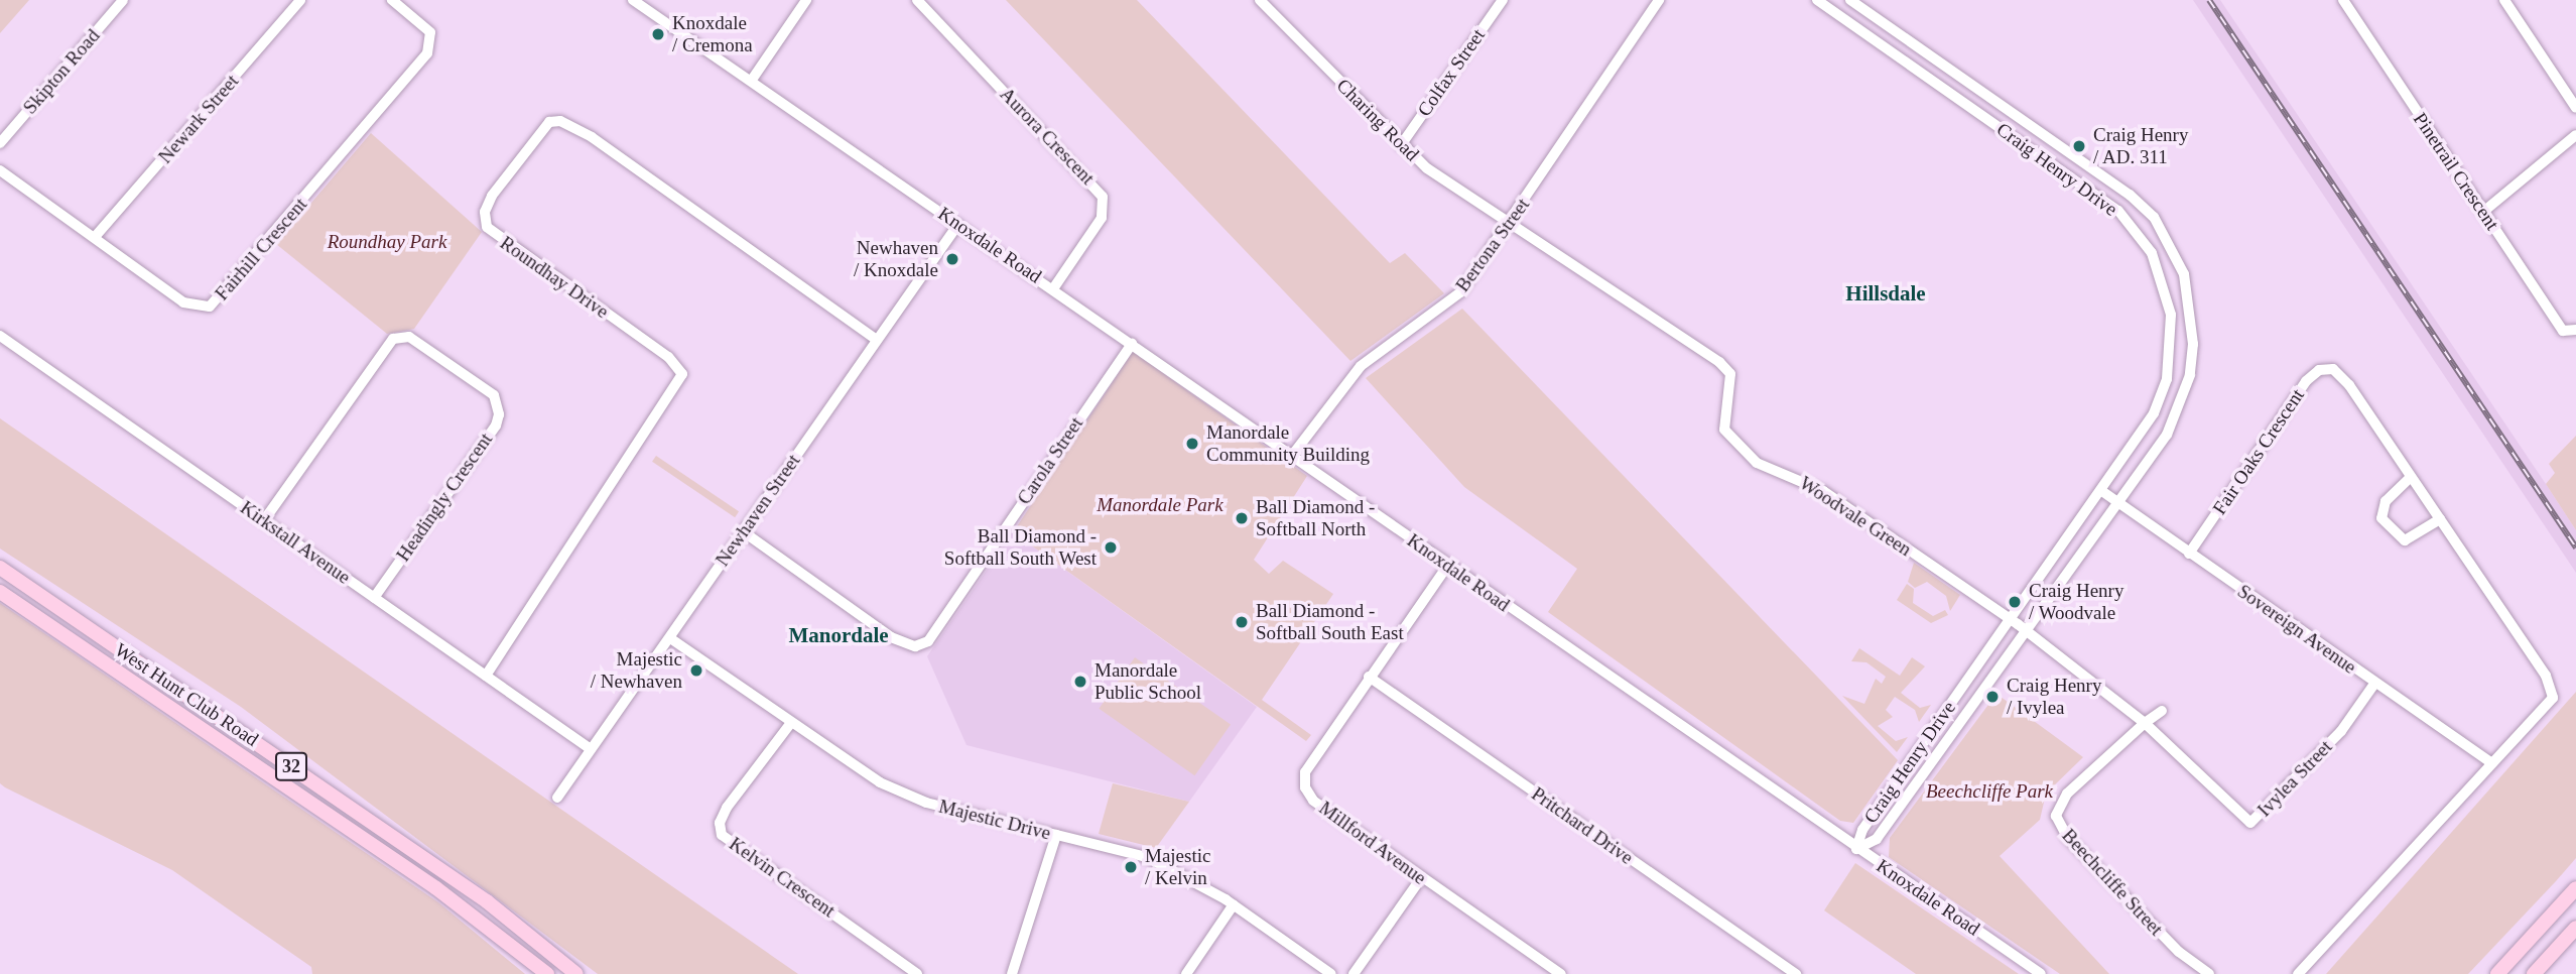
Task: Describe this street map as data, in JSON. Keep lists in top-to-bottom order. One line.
{"streets":{"main road":["West Hunt Club Road","32"],"street":["Skipton Road","Colfax Street","Newark Street","Charing Road","Aurora Crescent","Craig Henry Drive","Pinetrail Crescent","Knoxdale Road","Bertona Street","Fairhill Crescent","Roundhay Drive","Fair Oaks Crescent","Carola Street","Headingly Crescent","Newhaven Street","Woodvale Green","Kirkstall Avenue","Sovereign Avenue","Ivylea Street","Majestic Drive","Pritchard Drive","Millford Avenue","Kelvin Crescent","Beechcliffe Street"]},"crossings":[["Colfax Street","Charing Road"],["Newark Street","Fairhill Crescent"],["Charing Road","Bertona Street"],["Charing Road","Woodvale Green"],["Aurora Crescent","Knoxdale Road"],["Craig Henry Drive","Knoxdale Road"],["Craig Henry Drive","Woodvale Green"],["Craig Henry Drive","Sovereign Avenue"],["Craig Henry Drive","Ivylea Street"],["Knoxdale Road","Bertona Street"],["Knoxdale Road","Carola Street"],["Knoxdale Road","Newhaven Street"],["Knoxdale Road","Millford Avenue"],["Bertona Street","Woodvale Green"],["Roundhay Drive","Newhaven Street"],["Roundhay Drive","Kirkstall Avenue"],["Fair Oaks Crescent","Sovereign Avenue"],["Carola Street","Newhaven Street"],["Headingly Crescent","Kirkstall Avenue"],["Newhaven Street","Kirkstall Avenue"],["Newhaven Street","Majestic Drive"],["Woodvale Green","Ivylea Street"],["Sovereign Avenue","Ivylea Street"],["Ivylea Street","Beechcliffe Street"],["Majestic Drive","Kelvin Crescent"],["Pritchard Drive","Millford Avenue"]],"districts":["Hillsdale","Manordale"],"parks":["Roundhay Park","Manordale Park","Beechcliffe Park"],"places":["Knoxdale / Cremona","Craig Henry / AD. 311","Newhaven / Knoxdale","Manordale Community Building","Ball Diamond - Softball North","Ball Diamond - Softball South West","Craig Henry / Woodvale","Ball Diamond - Softball South East","Majestic / Newhaven","Manordale Public School","Craig Henry / Ivylea","Majestic / Kelvin"]}
